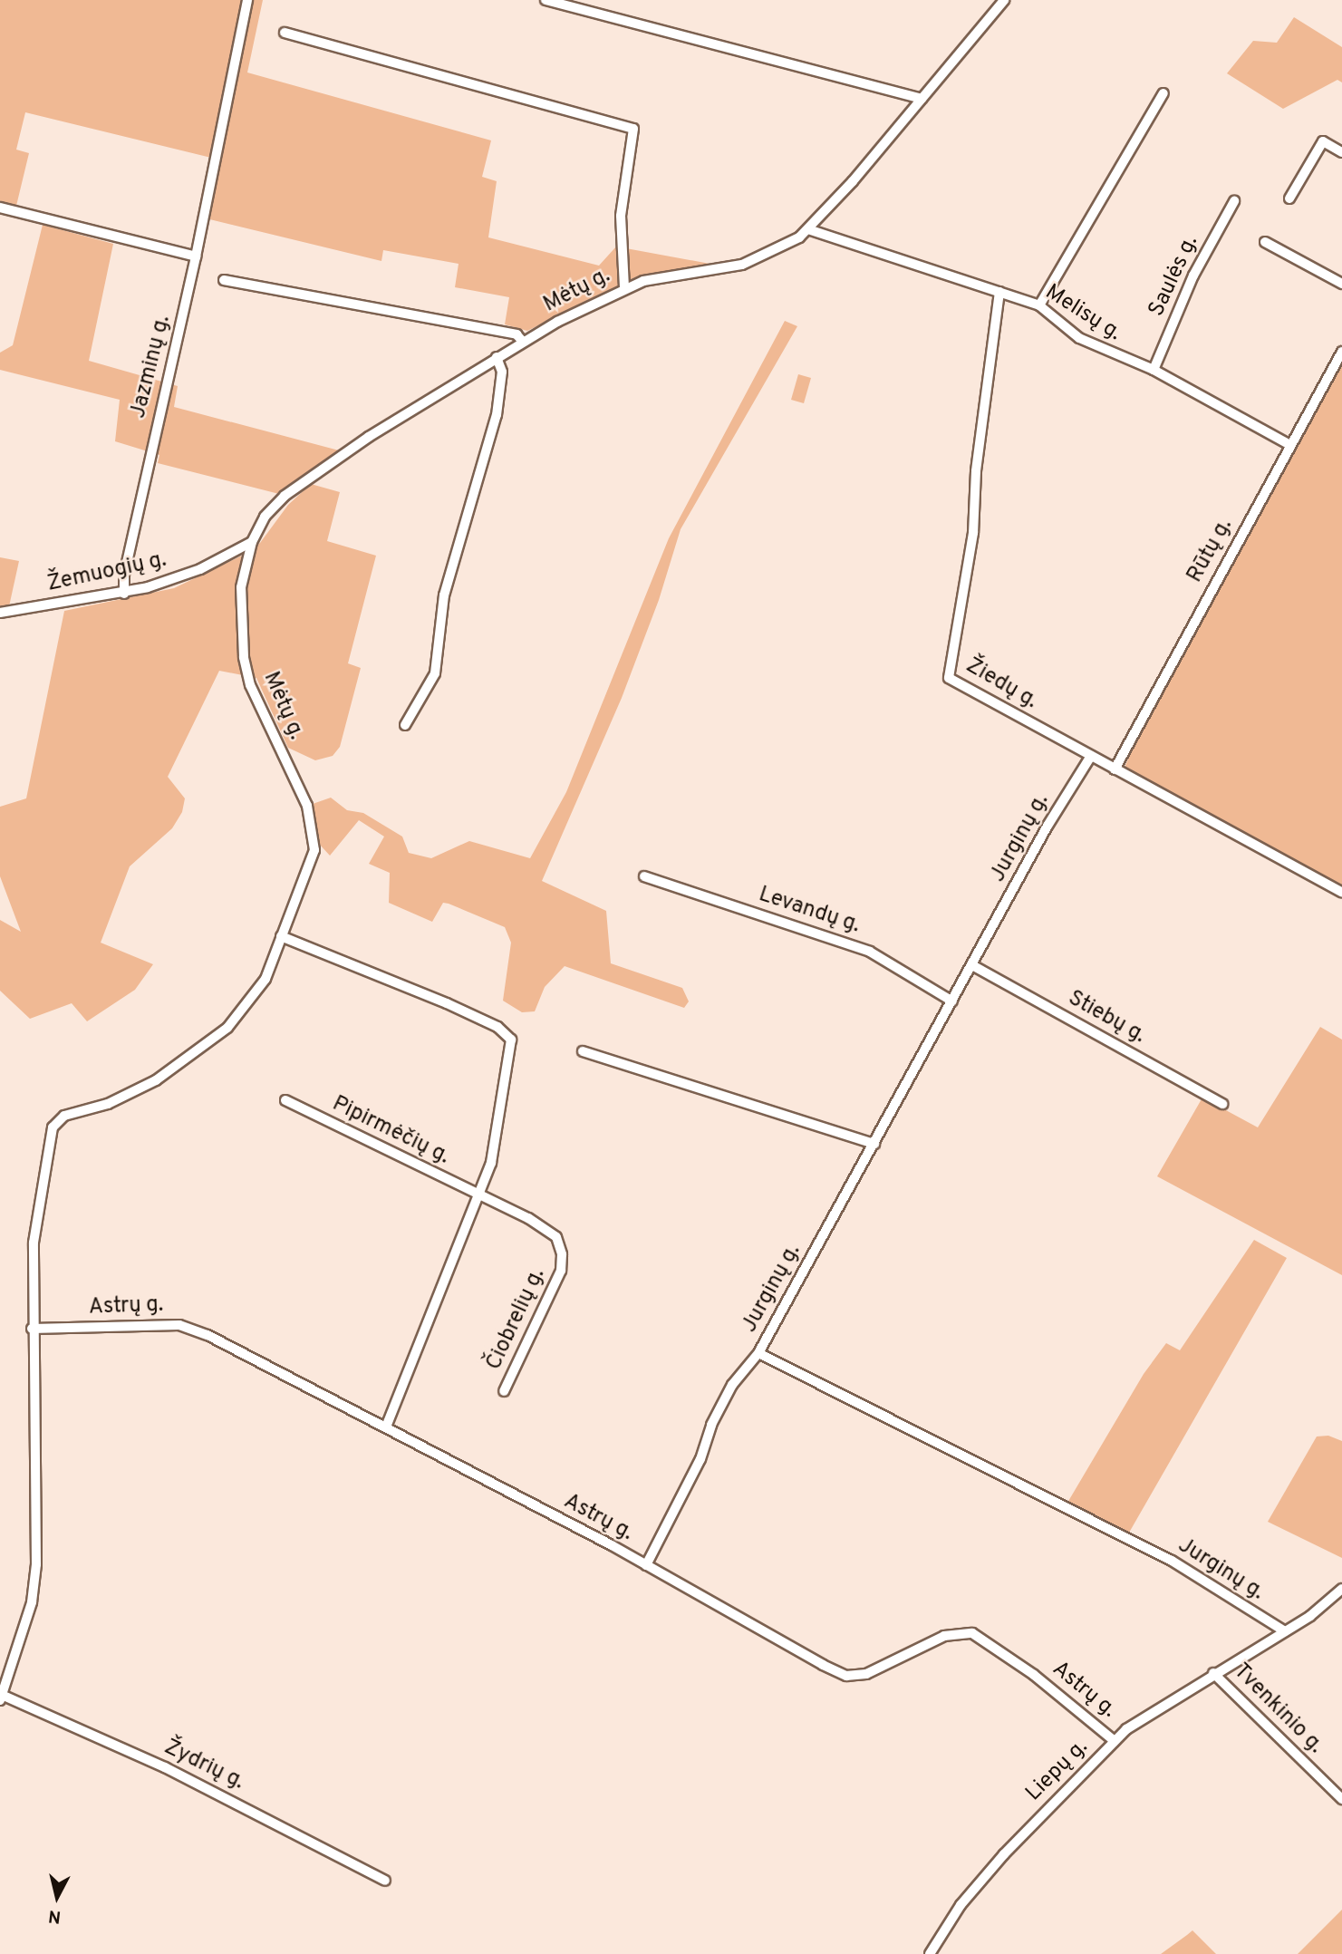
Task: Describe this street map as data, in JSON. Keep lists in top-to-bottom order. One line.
{"streets":{"street":["Saulės g.","Mėtų g.","Melisų g.","Jazminų g.","Rūtų g.","Žemuogių g.","Žiedų g.","Jurginų g.","Levandų g.","Stiebų g.","Pipirmėčių g.","Astrų g.","Čiobrelių g.","Tvenkinio g.","Žydrių g.","Liepų g."]},"crossings":[["Saulės g.","Melisų g."],["Mėtų g.","Melisų g."],["Mėtų g.","Žemuogių g."],["Mėtų g.","Astrų g."],["Mėtų g.","Žydrių g."],["Melisų g.","Rūtų g."],["Melisų g.","Žiedų g."],["Jazminų g.","Žemuogių g."],["Rūtų g.","Žiedų g."],["Žiedų g.","Jurginų g."],["Jurginų g.","Levandų g."],["Jurginų g.","Stiebų g."],["Jurginų g.","Liepų g."],["Pipirmėčių g.","Čiobrelių g."],["Astrų g.","Liepų g."],["Tvenkinio g.","Liepų g."]],"north":"bottom"}
